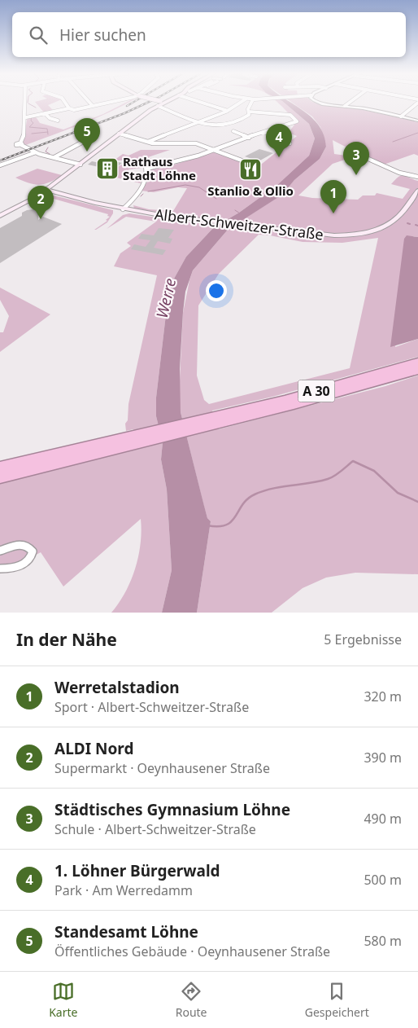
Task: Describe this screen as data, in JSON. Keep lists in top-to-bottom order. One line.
{"streets":{"highway":["A 30"],"main road":["Albert-Schweitzer-Straße"]},"water":["Werre"],"places":{"building":["Rathaus Stadt Löhne"],"restaurant":["Stanlio & Ollio"]},"page":{"search":"Hier suchen","pins":["5","4","3","1","2"],"heading":["In der Nähe","5 Ergebnisse"],"list":[{"mark":"1","name":"Werretalstadion","note":"Sport · Albert-Schweitzer-Straße","value":"320 m"},{"mark":"2","name":"ALDI Nord","note":"Supermarkt · Oeynhausener Straße","value":"390 m"},{"mark":"3","name":"Städtisches Gymnasium Löhne","note":"Schule · Albert-Schweitzer-Straße","value":"490 m"},{"mark":"4","name":"1. Löhner Bürgerwald","note":"Park · Am Werredamm","value":"500 m"},{"mark":"5","name":"Standesamt Löhne","note":"Öffentliches Gebäude · Oeynhausener Straße","value":"580 m"}],"nav":["Karte","Route","Gespeichert"]}}
